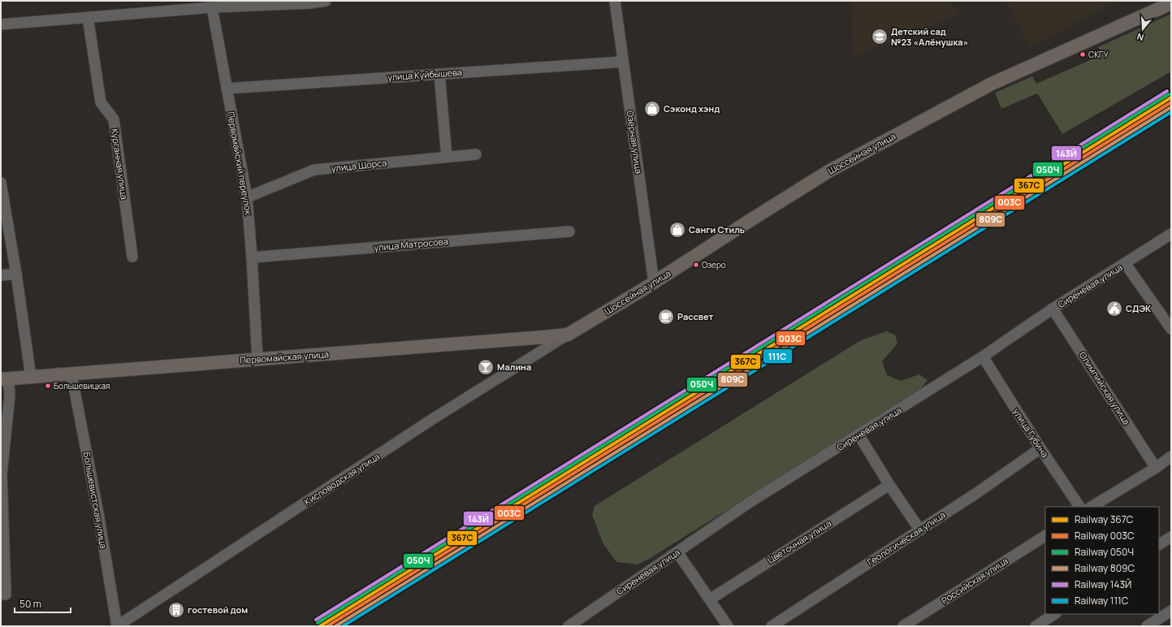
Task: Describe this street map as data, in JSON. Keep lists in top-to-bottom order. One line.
{"streets":{"main road":["Шоссейная улица","Первомайская улица"],"street":["улица Куйбышева","Озёрная улица","Первомайский переулок","Курганная улица","улица Щорса","улица Матросова","Сиреневая улица","Олимпийская улица","улица Губина","Кисловодская улица","Большевистская улица","Геологическая улица","Цветочная улица","Российская улица"]},"crossings":[["улица Куйбышева","Озёрная улица"],["улица Куйбышева","Первомайский переулок"],["Озёрная улица","Шоссейная улица"],["Шоссейная улица","Первомайская улица"],["Шоссейная улица","Кисловодская улица"],["Первомайский переулок","улица Щорса"],["Первомайский переулок","улица Матросова"],["Первомайский переулок","Первомайская улица"],["Сиреневая улица","Олимпийская улица"],["Сиреневая улица","улица Губина"],["Первомайская улица","Кисловодская улица"],["Первомайская улица","Большевистская улица"],["улица Губина","Геологическая улица"],["Кисловодская улица","Большевистская улица"]],"places":{"school or university":["Детский сад №23 «Алёнушка»"],"other":["СКГУ","Озеро","Большевицкая"],"shop":["Сэконд хэнд","Санги Стиль"],"public building":["СДЭК"],"cafe":["Рассвет"],"bar":["Малина"],"building":["гостевой дом"]},"lines":["rail line 143Й","rail line 050Ч","rail line 367С","rail line 003С","rail line 809С","rail line 111С"],"legend":["Railway 367С","Railway 003С","Railway 050Ч","Railway 809С","Railway 143Й","Railway 111С"],"scale_bar":"50 m","north":"bottom"}
